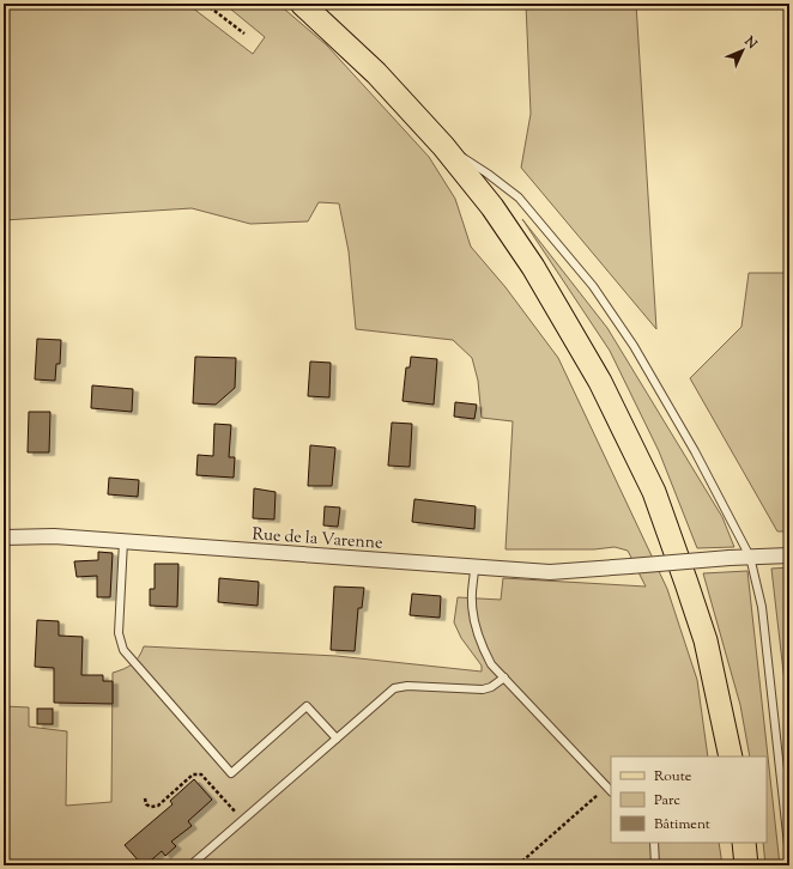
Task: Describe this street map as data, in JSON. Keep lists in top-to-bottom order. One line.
{"streets":{"street":["Rue de la Varenne"]},"legend":["Route","Parc","Bâtiment"],"north":"top right"}
